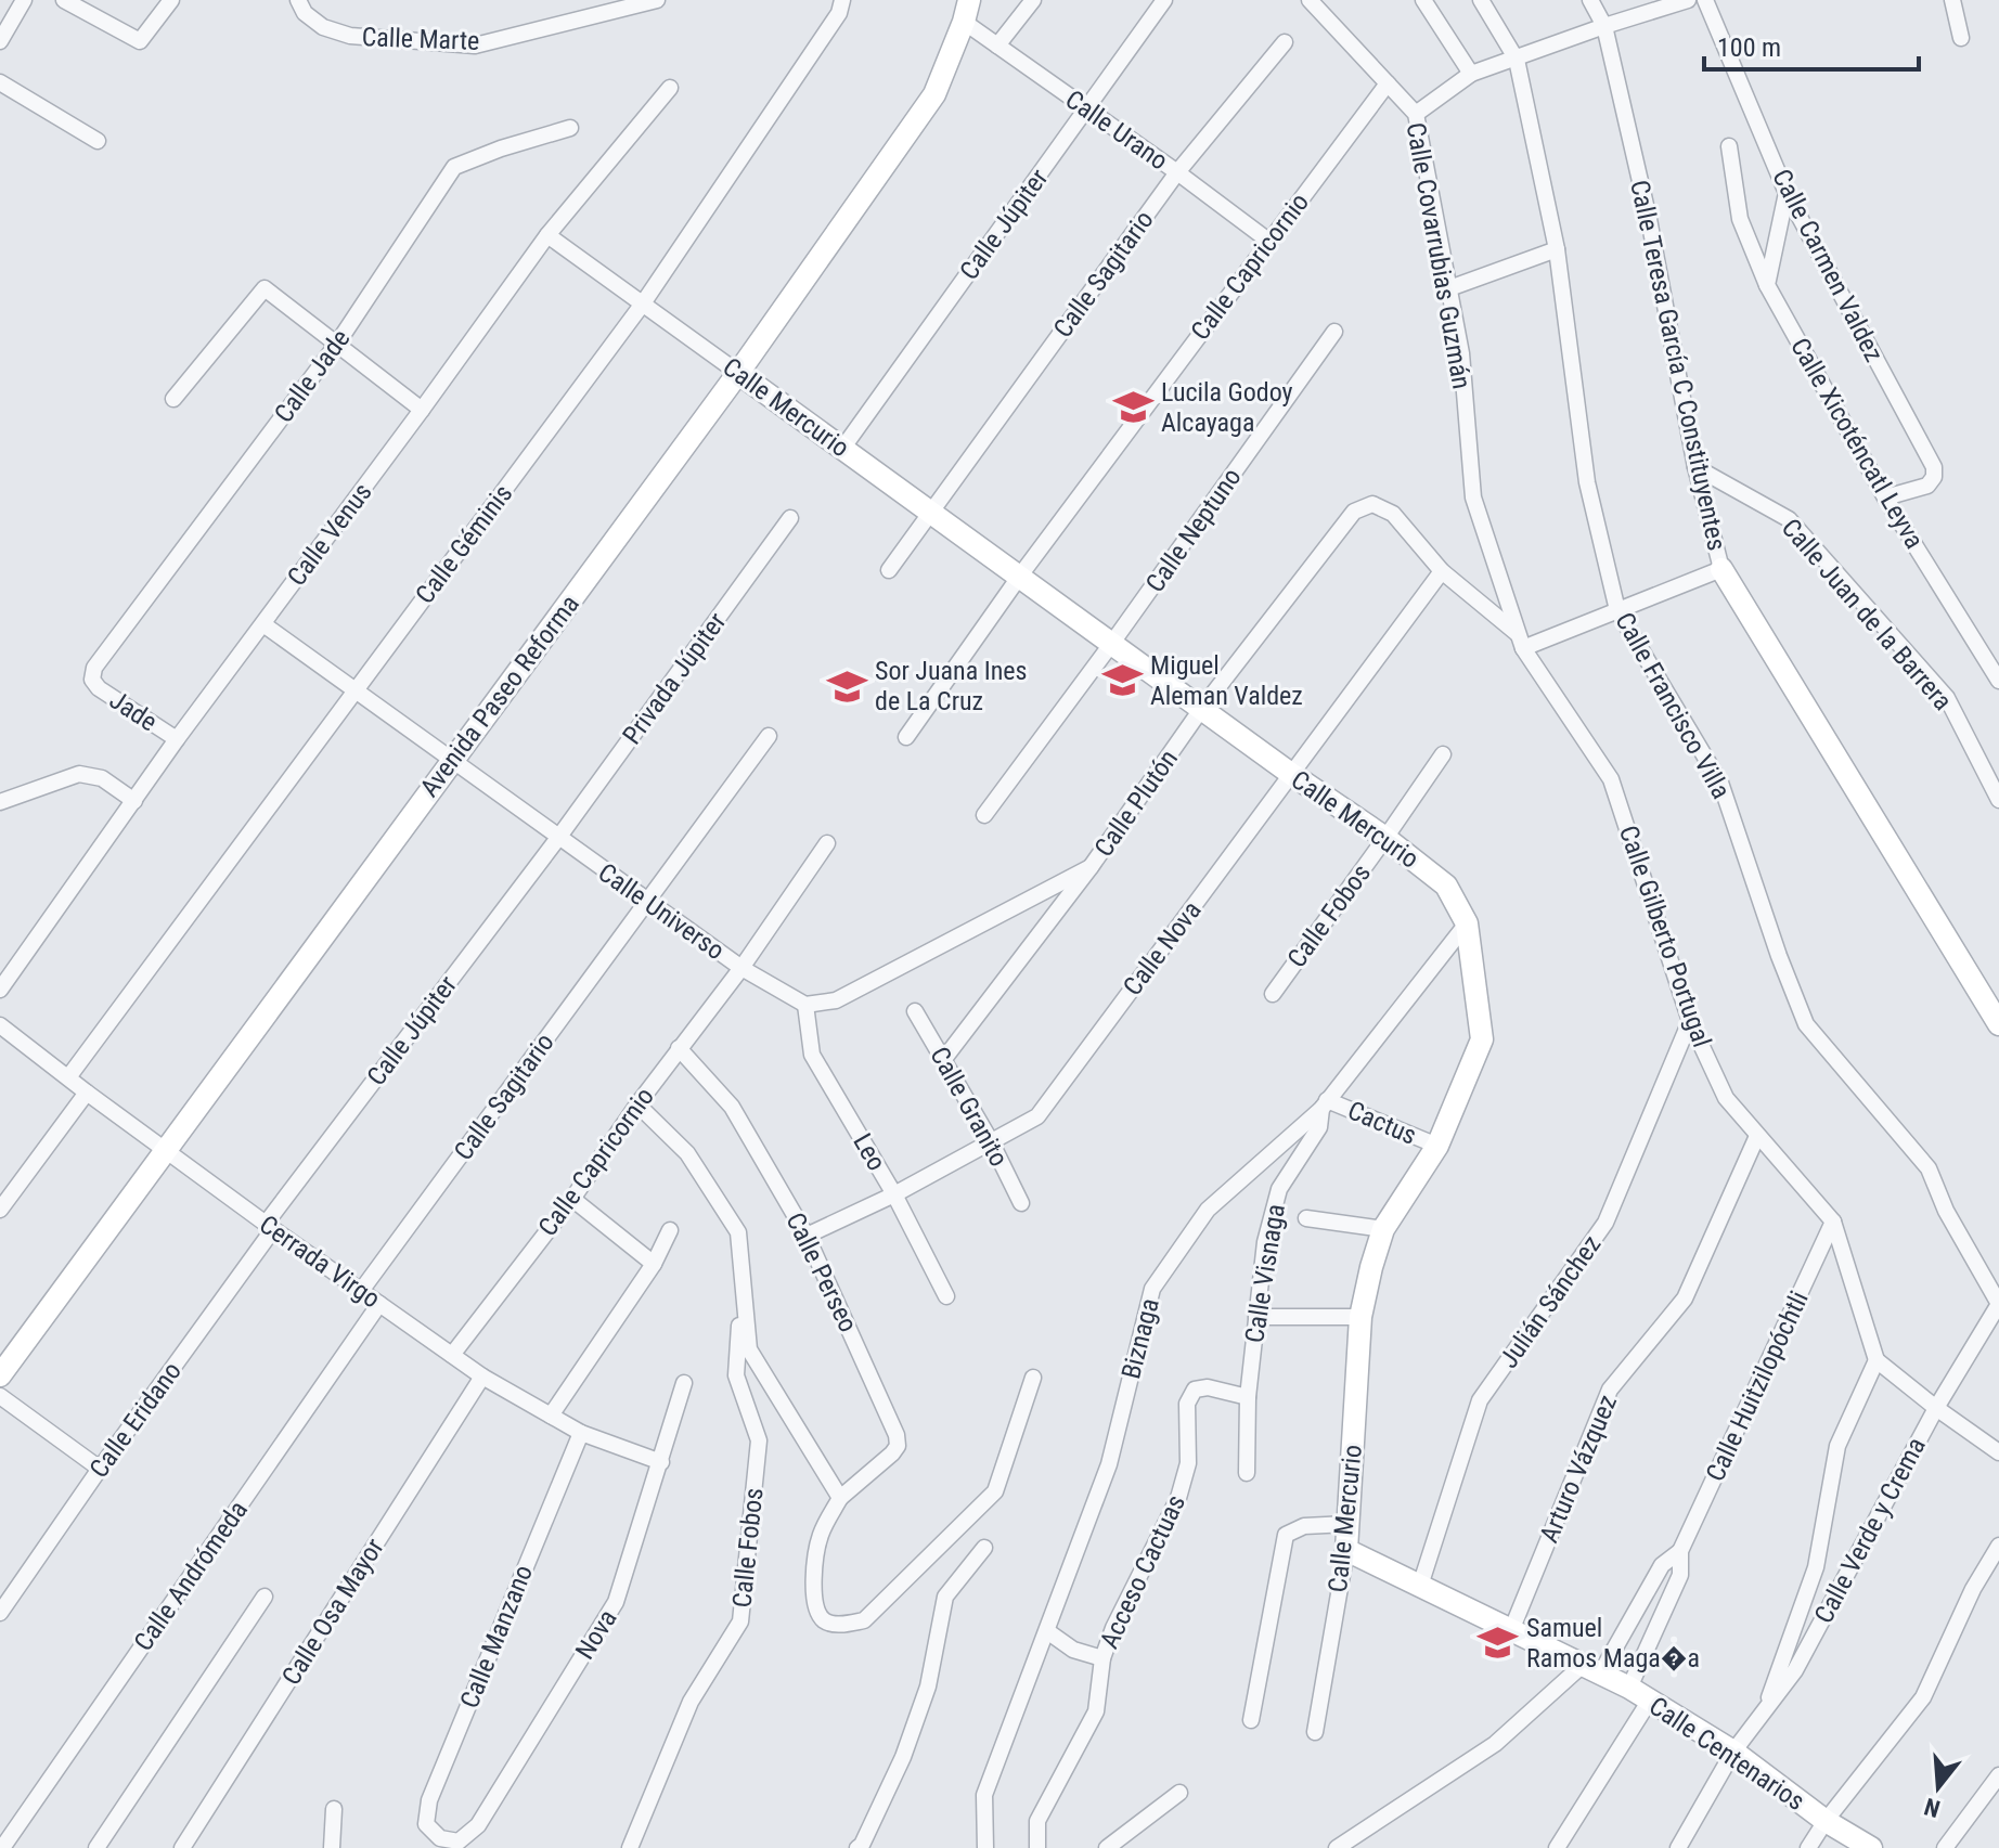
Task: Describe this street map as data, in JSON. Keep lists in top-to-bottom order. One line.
{"streets":{"street":["Calle Marte","Calle Urano","Calle Júpiter","Calle Covarrubias Guzmán","Calle Carmen Valdez","Calle Capricornio","Calle Sagitario","Calle Teresa García C Constituyentes","Calle Jade","Calle Mercurio","Calle Xicoténcatl Leyva","Calle Neptuno","Calle Venus","Calle Géminis","Calle Juan de la Barrera","Privada Júpiter","Avenida Paseo Reforma","Calle Francisco Villa","Jade","Calle Plutón","Calle Universo","Calle Fobos","Calle Gilberto Portugal","Calle Nova","Calle Granito","Cactus","Leo","Cerrada Virgo","Calle Perseo","Calle Visnaga","Julián Sánchez","Biznaga","Calle Huitzilopóchtli","Calle Eridano","Arturo Vázquez","Calle Verde y Crema","Acceso Cactuas","Calle Andrómeda","Calle Osa Mayor","Nova","Calle Manzano","Calle Centenarios"]},"crossings":[["Calle Urano","Calle Júpiter"],["Calle Urano","Calle Capricornio"],["Calle Urano","Calle Sagitario"],["Calle Urano","Avenida Paseo Reforma"],["Calle Júpiter","Calle Mercurio"],["Calle Júpiter","Privada Júpiter"],["Calle Júpiter","Calle Universo"],["Calle Júpiter","Cerrada Virgo"],["Calle Júpiter","Calle Eridano"],["Calle Covarrubias Guzmán","Calle Capricornio"],["Calle Covarrubias Guzmán","Calle Plutón"],["Calle Covarrubias Guzmán","Calle Gilberto Portugal"],["Calle Carmen Valdez","Calle Xicoténcatl Leyva"],["Calle Capricornio","Calle Mercurio"],["Calle Capricornio","Calle Universo"],["Calle Capricornio","Cerrada Virgo"],["Calle Capricornio","Calle Perseo"],["Calle Sagitario","Calle Mercurio"],["Calle Sagitario","Calle Universo"],["Calle Sagitario","Cerrada Virgo"],["Calle Teresa García C Constituyentes","Calle Juan de la Barrera"],["Calle Jade","Jade"],["Calle Mercurio","Calle Neptuno"],["Calle Mercurio","Calle Venus"],["Calle Mercurio","Calle Géminis"],["Calle Mercurio","Avenida Paseo Reforma"],["Calle Mercurio","Calle Plutón"],["Calle Mercurio","Calle Fobos"],["Calle Mercurio","Calle Nova"],["Calle Mercurio","Cactus"],["Calle Mercurio","Biznaga"],["Calle Mercurio","Calle Centenarios"],["Calle Venus","Jade"],["Calle Venus","Calle Universo"],["Calle Géminis","Calle Universo"],["Calle Géminis","Cerrada Virgo"],["Privada Júpiter","Calle Universo"],["Avenida Paseo Reforma","Calle Universo"],["Avenida Paseo Reforma","Cerrada Virgo"],["Calle Francisco Villa","Calle Verde y Crema"],["Calle Plutón","Calle Gilberto Portugal"],["Calle Plutón","Calle Nova"],["Calle Plutón","Calle Granito"],["Calle Universo","Leo"],["Calle Gilberto Portugal","Julián Sánchez"],["Calle Gilberto Portugal","Calle Huitzilopóchtli"],["Calle Gilberto Portugal","Arturo Vázquez"],["Calle Nova","Calle Granito"],["Calle Nova","Leo"],["Calle Nova","Calle Perseo"],["Cactus","Calle Visnaga"],["Cactus","Biznaga"],["Cerrada Virgo","Calle Eridano"],["Cerrada Virgo","Calle Andrómeda"],["Cerrada Virgo","Calle Osa Mayor"],["Cerrada Virgo","Nova"],["Cerrada Virgo","Calle Manzano"],["Calle Visnaga","Biznaga"],["Calle Visnaga","Acceso Cactuas"],["Julián Sánchez","Calle Centenarios"],["Calle Huitzilopóchtli","Calle Centenarios"],["Arturo Vázquez","Calle Centenarios"],["Calle Verde y Crema","Calle Centenarios"],["Nova","Calle Manzano"]],"places":{"school or university":["Lucila Godoy Alcayaga","Miguel Aleman Valdez","Sor Juana Ines de La Cruz","Samuel Ramos Maga�a"]},"scale_bar":"100 m","north":"bottom"}
